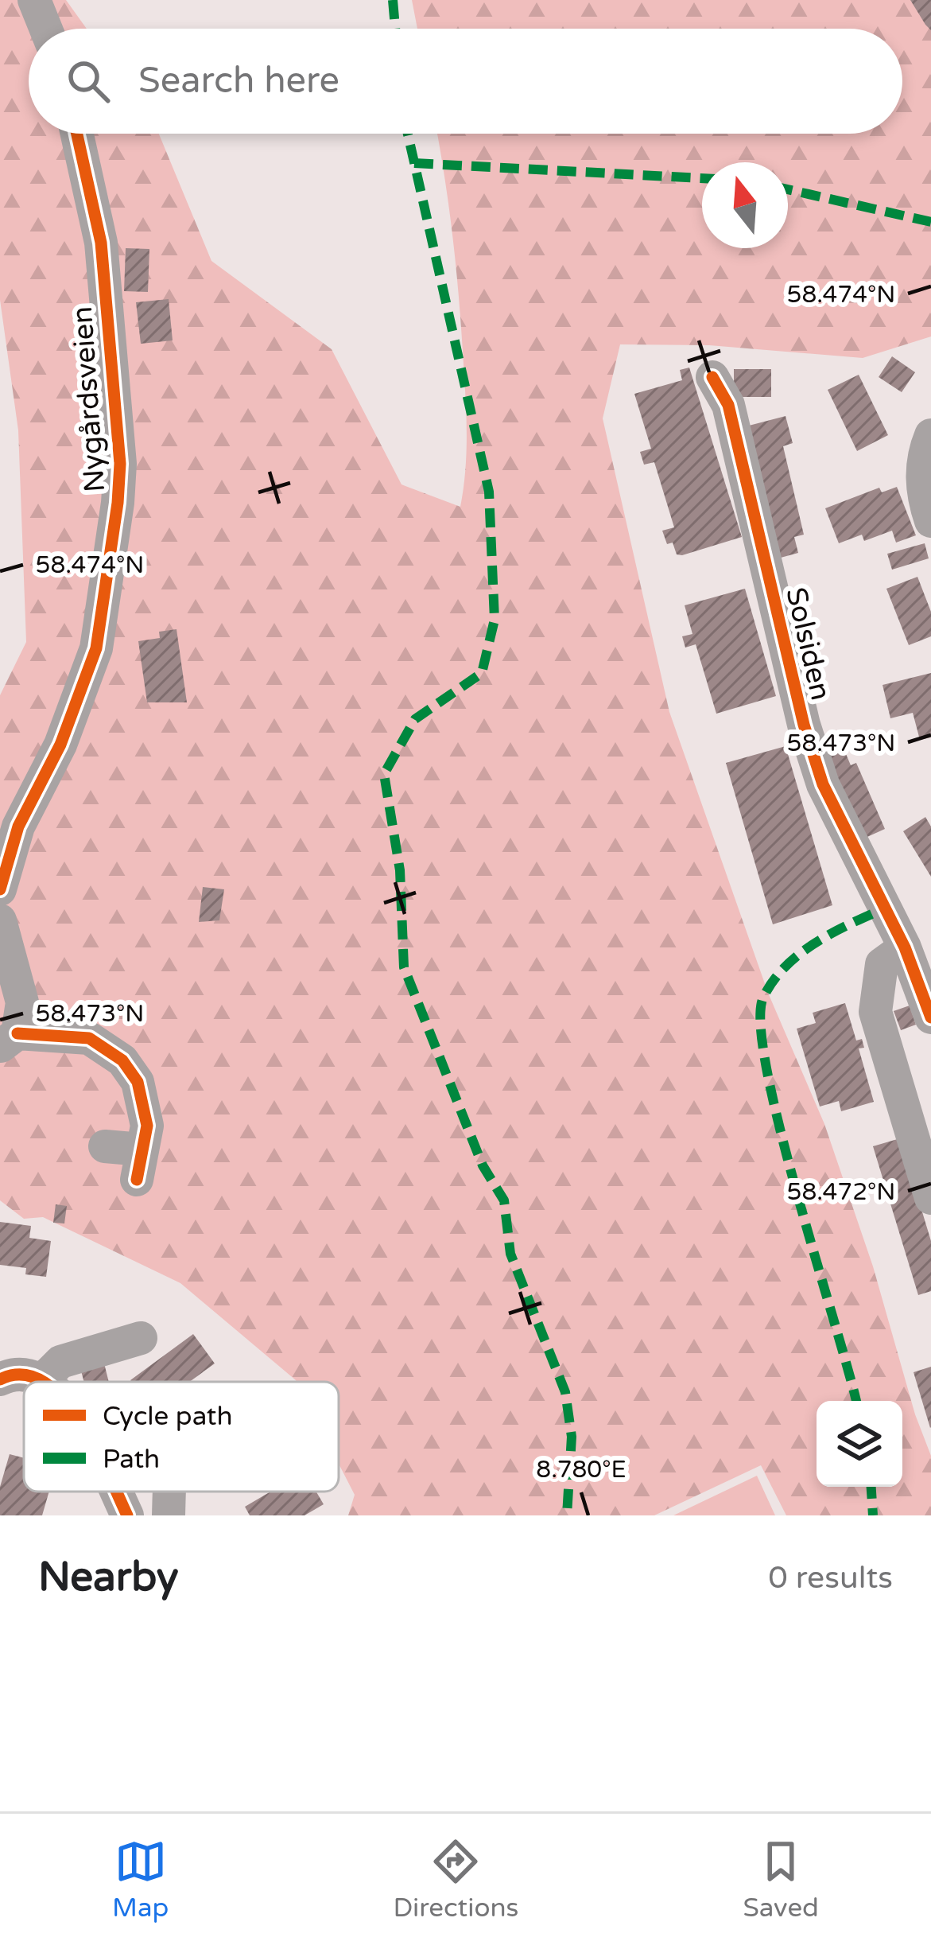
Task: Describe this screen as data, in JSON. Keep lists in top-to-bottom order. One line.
{"streets":{"street":["Nygårdsveien","Solsiden"]},"legend":["Cycle path","Path"],"north":"top","page":{"search":"Search here","heading":["Nearby","0 results"],"nav":["Map","Directions","Saved"]},"coordinates":["58.474°N","58.473°N","58.472°N","8.780°E"]}
